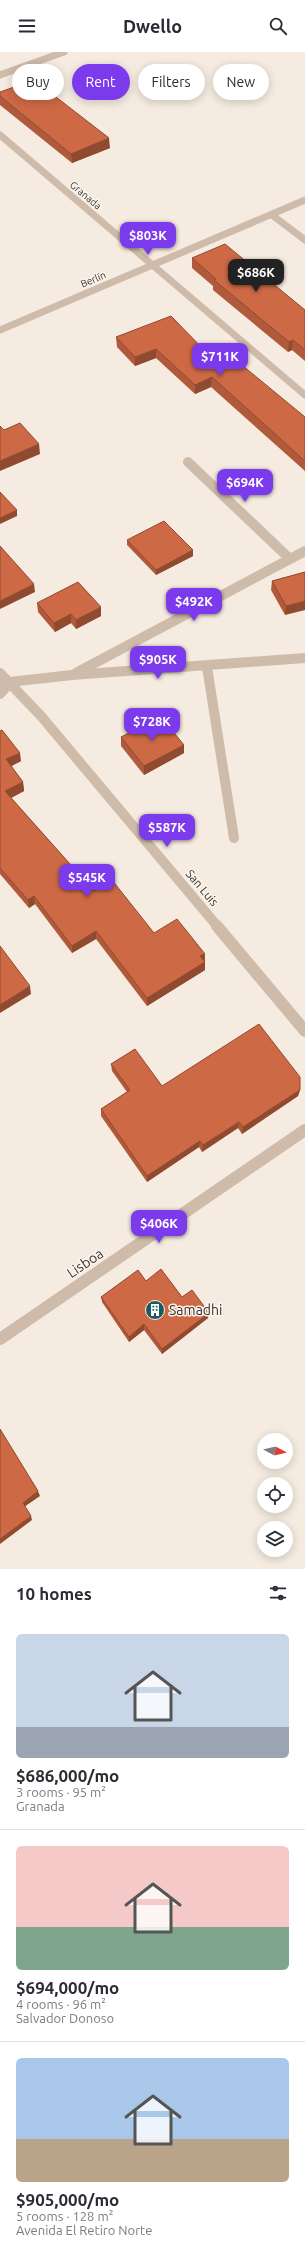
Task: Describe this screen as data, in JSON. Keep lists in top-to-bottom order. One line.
{"streets":{"street":["Granada","Berlín","San Luis","Lisboa"]},"crossings":[["Granada","Berlín"]],"places":{"building":["Samadhi"]},"north":"right","page":{"header":"Dwello","chip":["Buy","Rent","Filters","New"],"price":["$803K","$686K","$711K","$694K","$492K","$905K","$728K","$587K","$545K","$406K"],"heading":"10 homes","list":[{"name":"$686,000/mo","note":"3 rooms · 95 m² · Granada"},{"name":"$694,000/mo","note":"4 rooms · 96 m² · Salvador Donoso"},{"name":"$905,000/mo","note":"5 rooms · 128 m² · Avenida El Retiro Norte"}]}}
